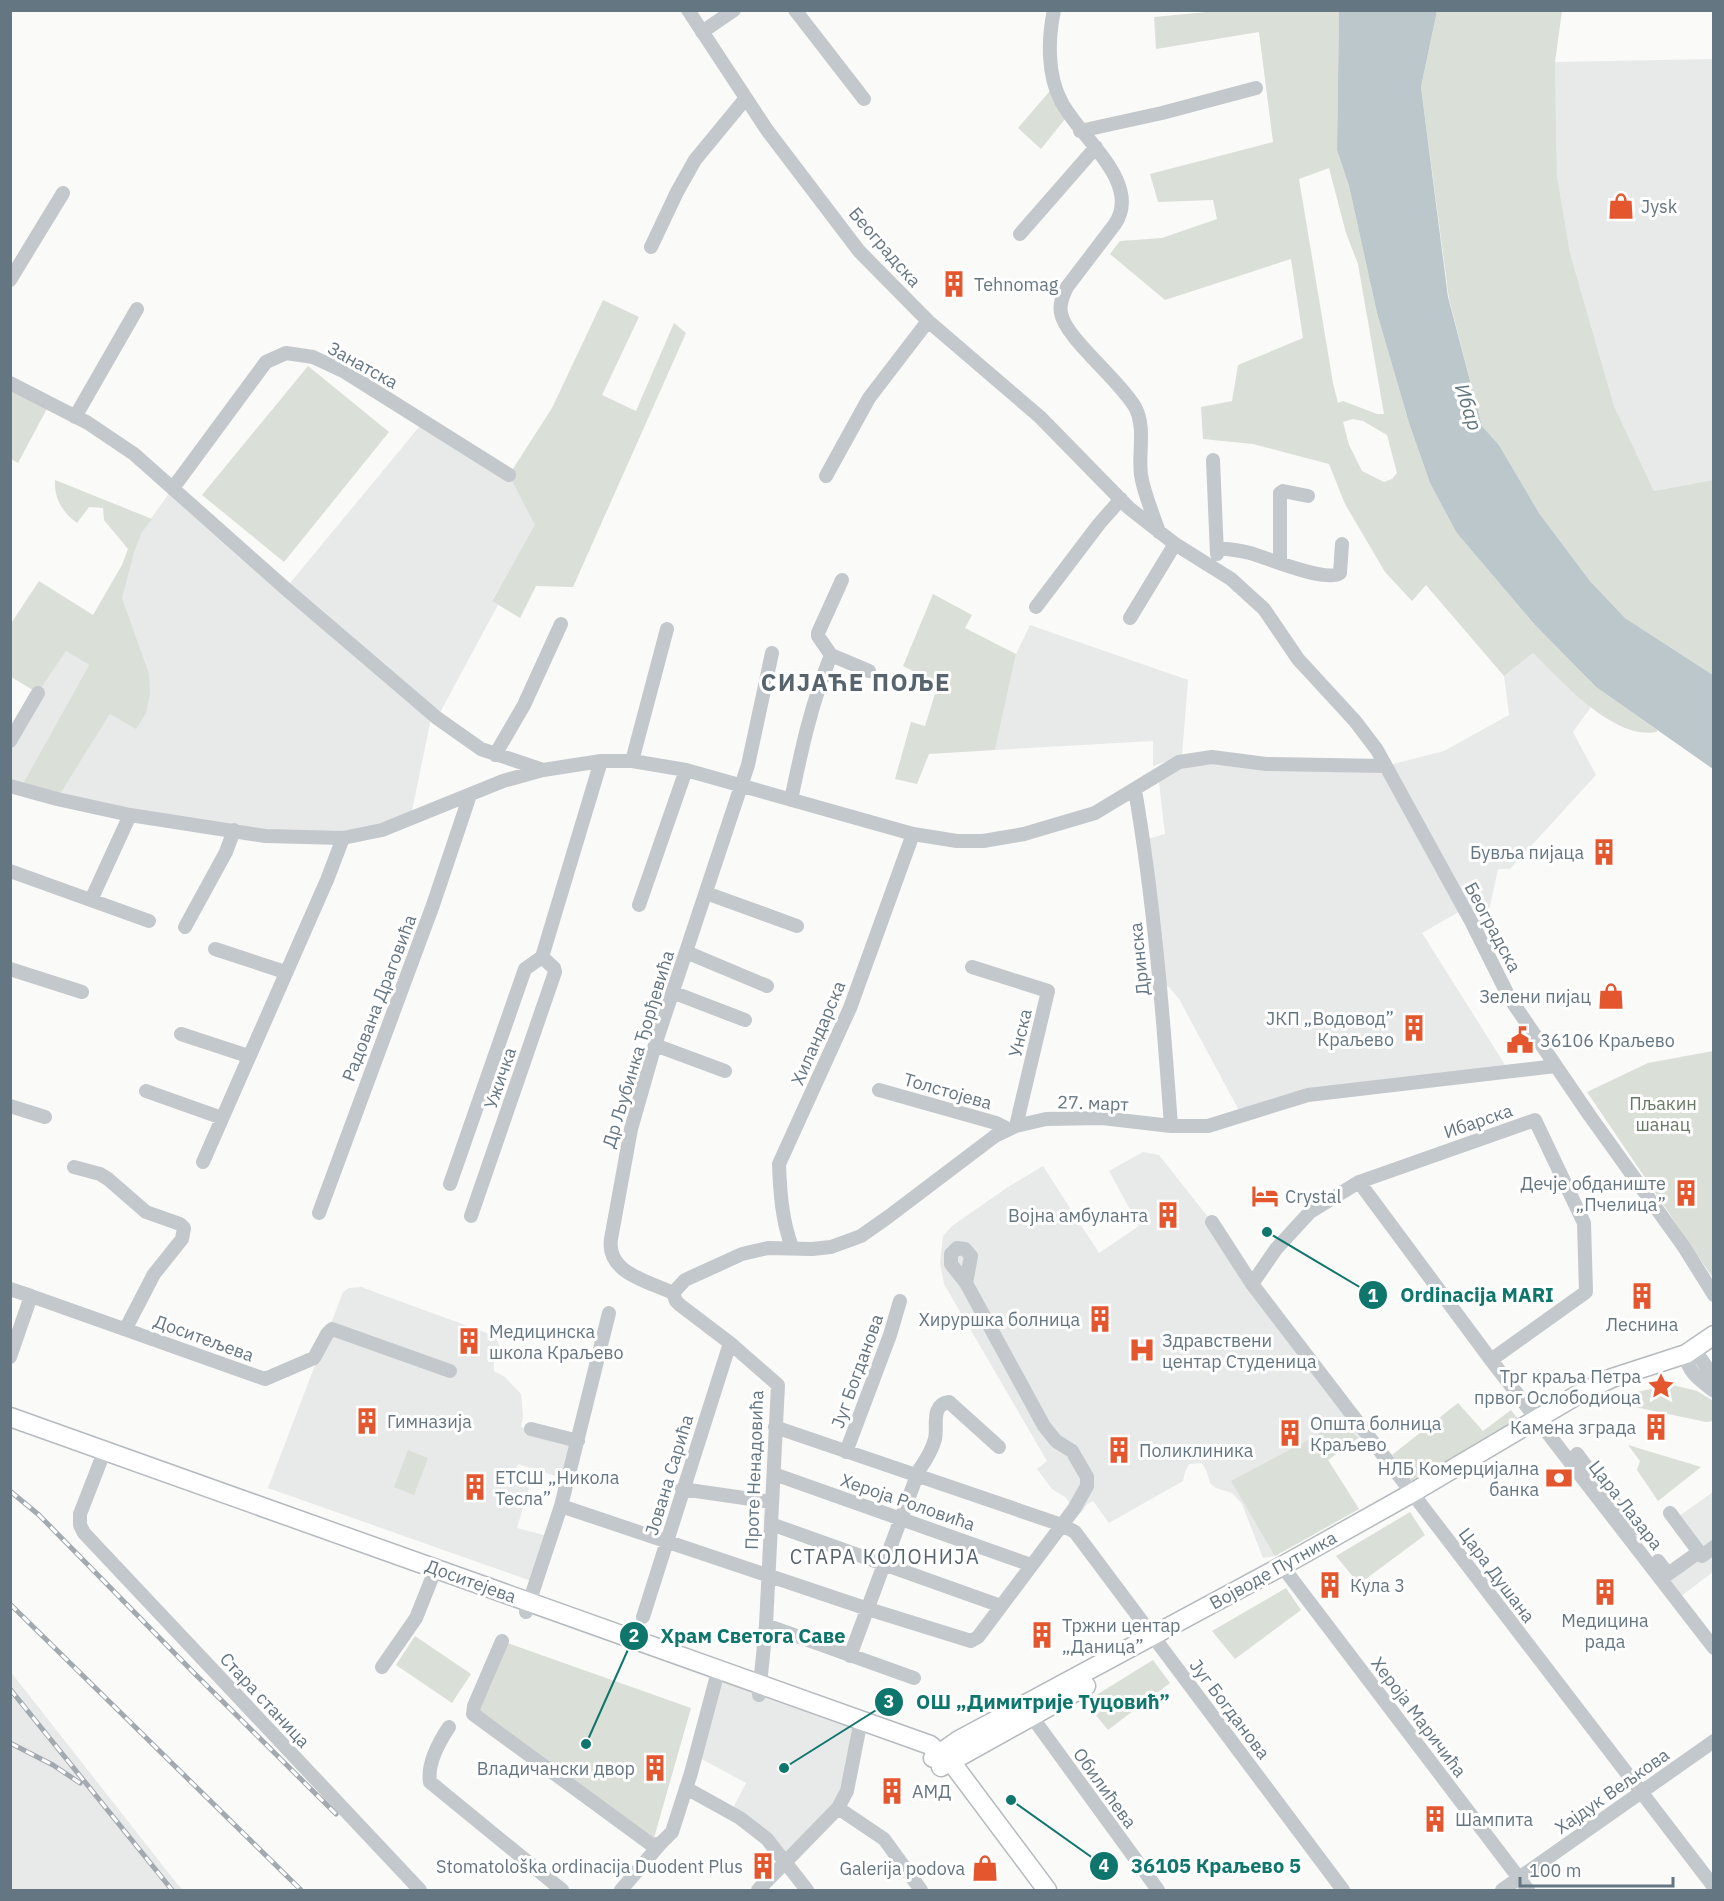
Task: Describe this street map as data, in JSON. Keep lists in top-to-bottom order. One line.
{"streets":{"main road":["Војводе Путника","Доситејева"],"street":["Београдска","Занатска","Дринска","Радована Драговића","Хиландарска","Унска","Др Љубинка Ђорђевића","Ужичка","Толстојева","27. март","Ибарска","Доситељева","Југ Богданова","Проте Ненадовића","Јована Сарића","Хероја Роловића","Цара Лазара","Цара Душана","Стара станица","Хероја Маричића","Обилићева","Хајдук Вељкова"]},"crossings":[["Београдска","27. март"],["Дринска","27. март"],["Хиландарска","27. март"],["Унска","Толстојева"],["Унска","27. март"],["Др Љубинка Ђорђевића","27. март"],["Др Љубинка Ђорђевића","Проте Ненадовића"],["Толстојева","27. март"],["27. март","Проте Ненадовића"],["Ибарска","Цара Лазара"],["Ибарска","Цара Душана"],["Југ Богданова","Проте Ненадовића"],["Југ Богданова","Војводе Путника"],["Проте Ненадовића","Јована Сарића"],["Проте Ненадовића","Хероја Роловића"],["Проте Ненадовића","Доситејева"],["Цара Лазара","Војводе Путника"],["Војводе Путника","Цара Душана"],["Војводе Путника","Доситејева"],["Војводе Путника","Хероја Маричића"],["Војводе Путника","Обилићева"],["Цара Душана","Хајдук Вељкова"],["Доситејева","Стара станица"],["Хероја Маричића","Хајдук Вељкова"]],"districts":["СИЈАЋЕ ПОЉЕ","СТАРА КОЛОНИЈА"],"water":["Ибар"],"parks":["Пљакин шанац"],"places":{"shop":["Jysk","Зелени пијац","Galerija podova"],"building":["Tehnomag","Бувља пијаца","ЈКП „Водовод” Краљево","Дечје обданиште „Пчелица”","Војна амбуланта","Леснина","Хируршка болница","Медицинска школа Краљево","Гимназија","Камена зграда","Општа болница Краљево","Поликлиника","ЕТСШ „Никола Тесла”","Кула 3","Медицина рада","Тржни центар „Даница”","Владичански двор","АМД","Шампита","Stomatološka ordinacija Duodent Plus"],"public building":["36106 Краљево"],"hotel":["Crystal"],"other":["Ordinacija MARI","Храм Светога Саве","ОШ „Димитрије Туцовић”","36105 Краљево 5"],"hospital":["Здравствени центар Студеница"],"place":["Трг краља Петра првог Ослободиоца"],"bank":["НЛБ Комерцијална банка"]},"scale_bar":"100 m"}
